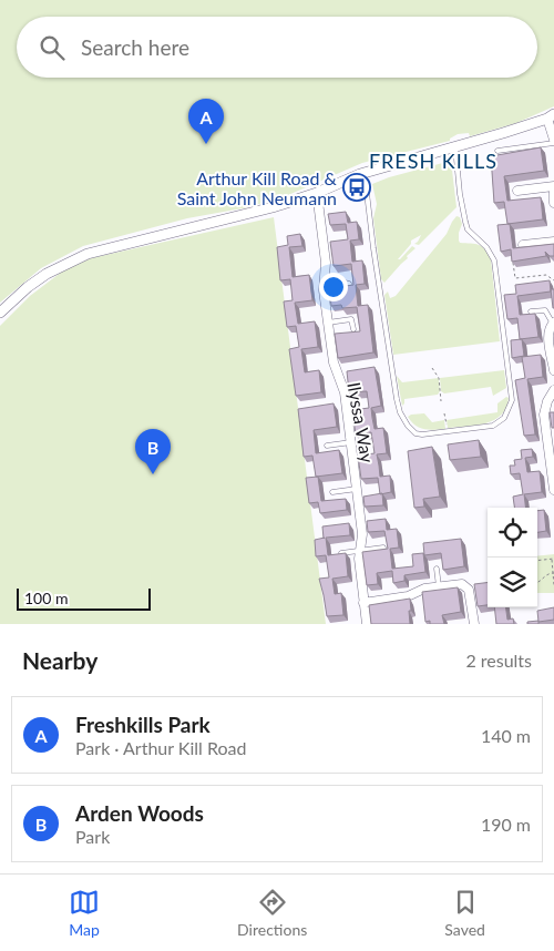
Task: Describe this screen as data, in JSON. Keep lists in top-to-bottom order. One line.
{"streets":{"street":["Ilyssa Way"]},"districts":["FRESH KILLS"],"places":{"bus stop":["Arthur Kill Road & Saint John Neumann"]},"scale_bar":"100 m","page":{"search":"Search here","pins":["A","B"],"scale":"100 m","heading":["Nearby","2 results"],"list":[{"mark":"A","name":"Freshkills Park","note":"Park · Arthur Kill Road","value":"140 m"},{"mark":"B","name":"Arden Woods","note":"Park","value":"190 m"}],"nav":["Map","Directions","Saved"]}}
